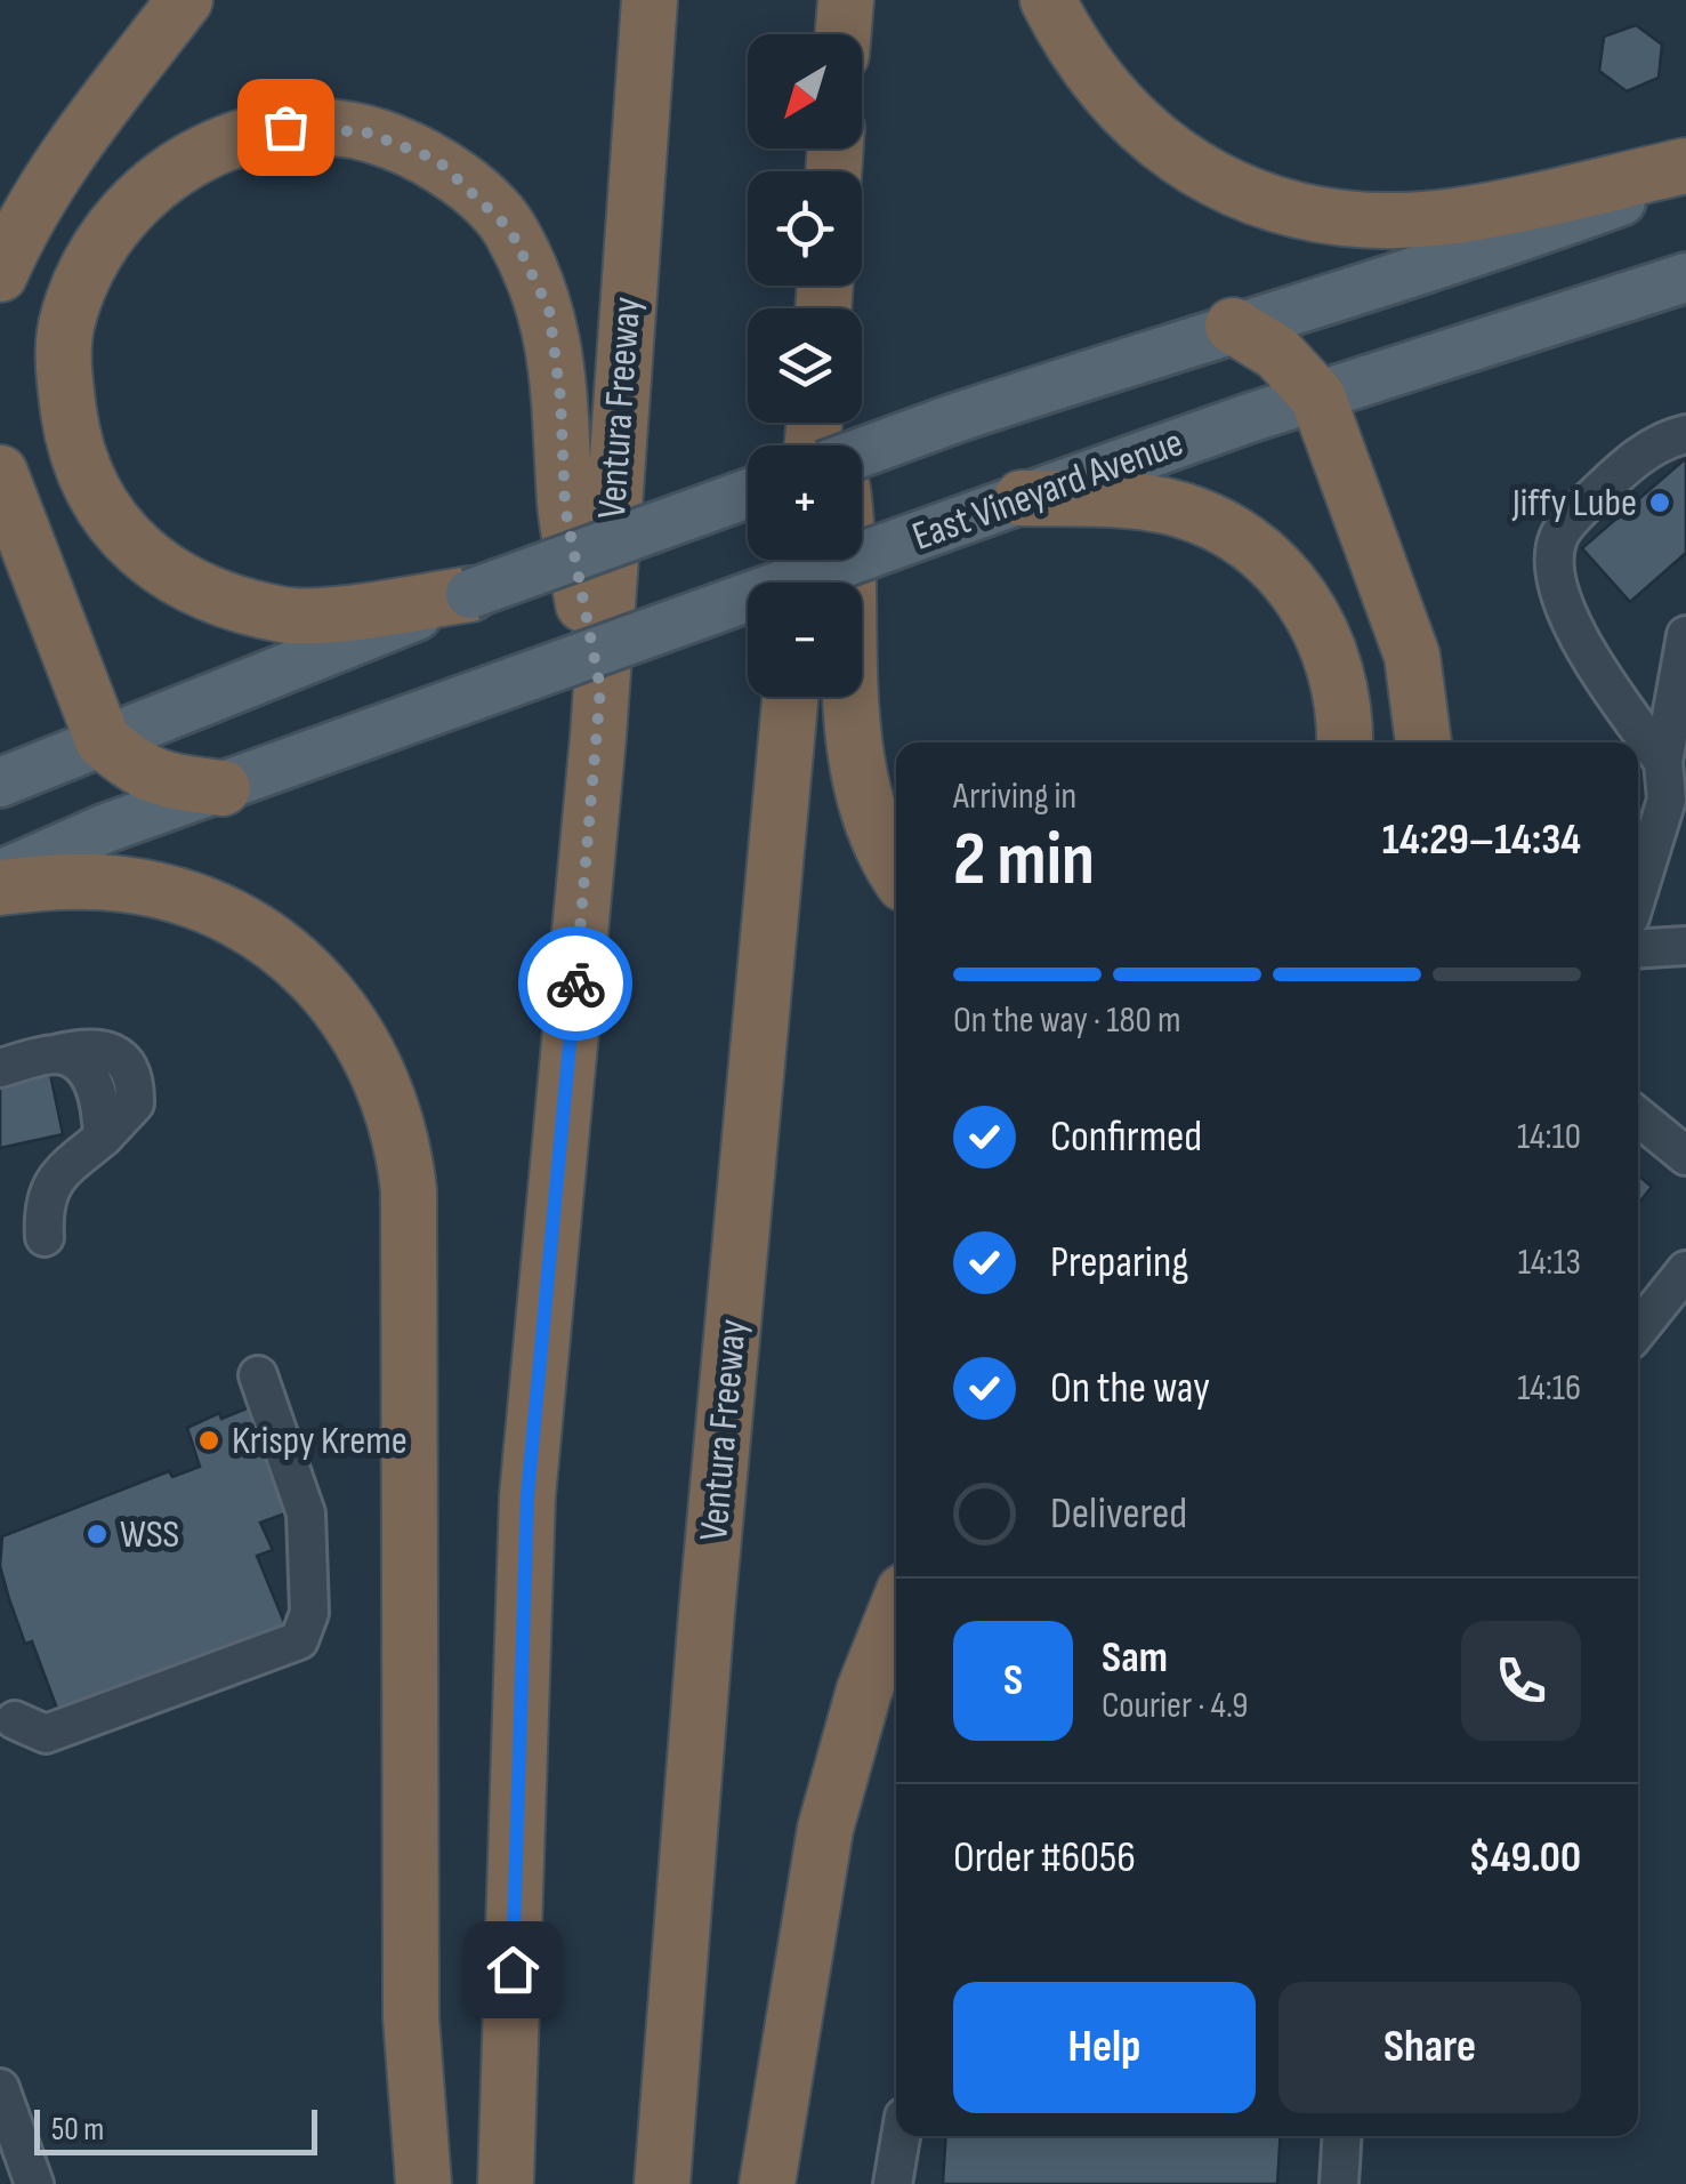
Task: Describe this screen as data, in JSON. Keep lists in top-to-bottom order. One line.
{"streets":{"highway":["Ventura Freeway"],"main road":["East Vineyard Avenue"]},"places":["Jiffy Lube","Krispy Kreme","WSS"],"scale_bar":"50 m","north":"bottom left","page":{"map_buttons":["+","−"],"heading":["2 min","Arriving in","14:29–14:34"],"panel":["Sam","Courier · 4.9","Order #6056","$49.00"],"bar":"On the way · 180 m","list":[["Confirmed","14:10"],["Preparing","14:13"],["On the way","14:16"],"Delivered"],"round":"S","buttons":["Help","Share"],"scale":"50 m"}}
